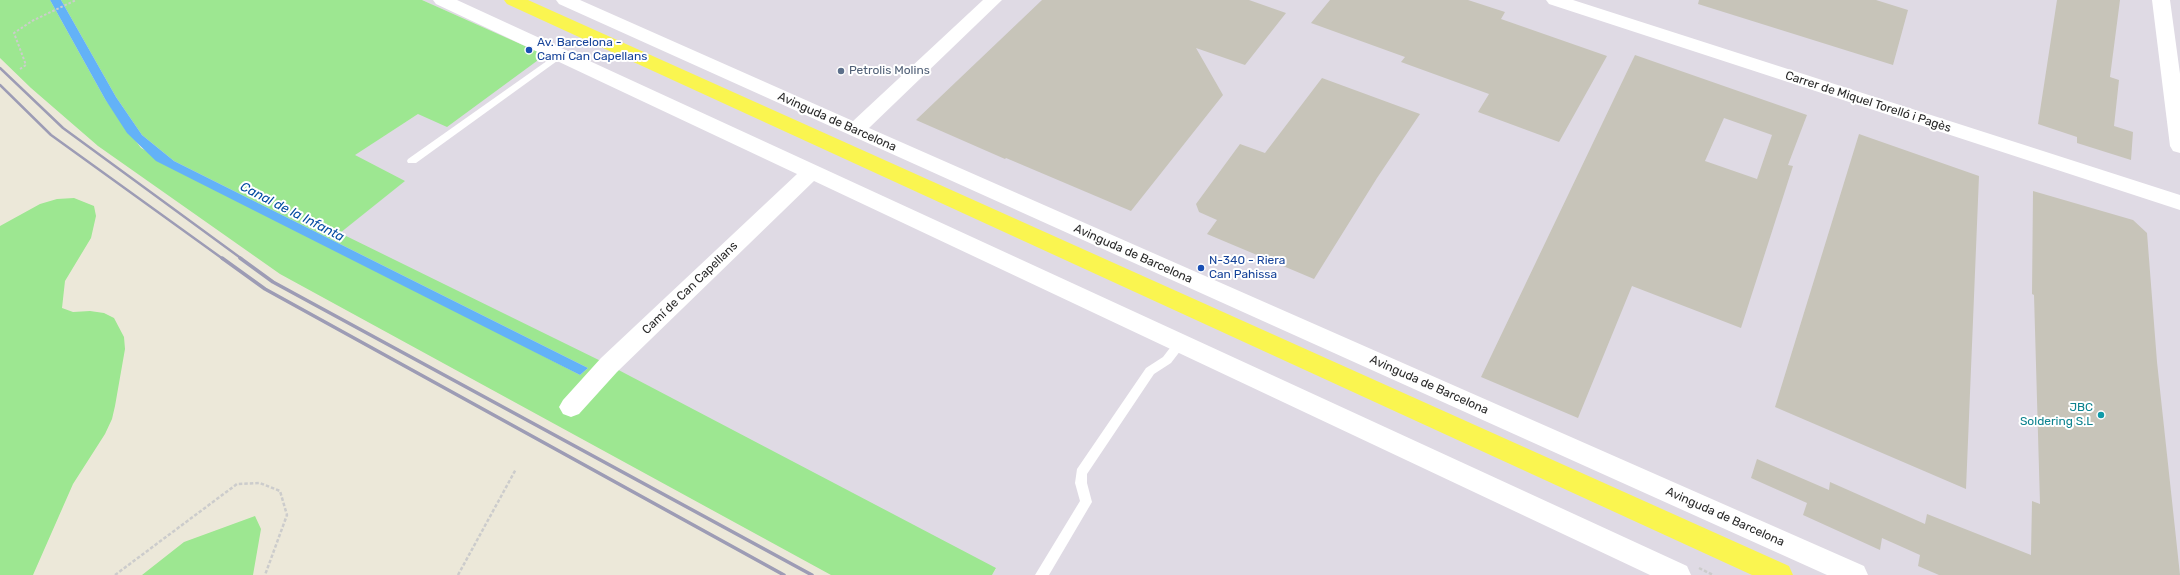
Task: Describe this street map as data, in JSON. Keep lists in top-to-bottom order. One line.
{"streets":{"main road":["Avinguda de Barcelona"],"street":["Carrer de Miquel Torelló i Pagès","Camí de Can Capellans"]},"water":["Canal de la Infanta"],"places":["Av. Barcelona - Camí Can Capellans","Petrolis Molins","N-340 - Riera Can Pahissa","JBC Soldering S.L"]}
